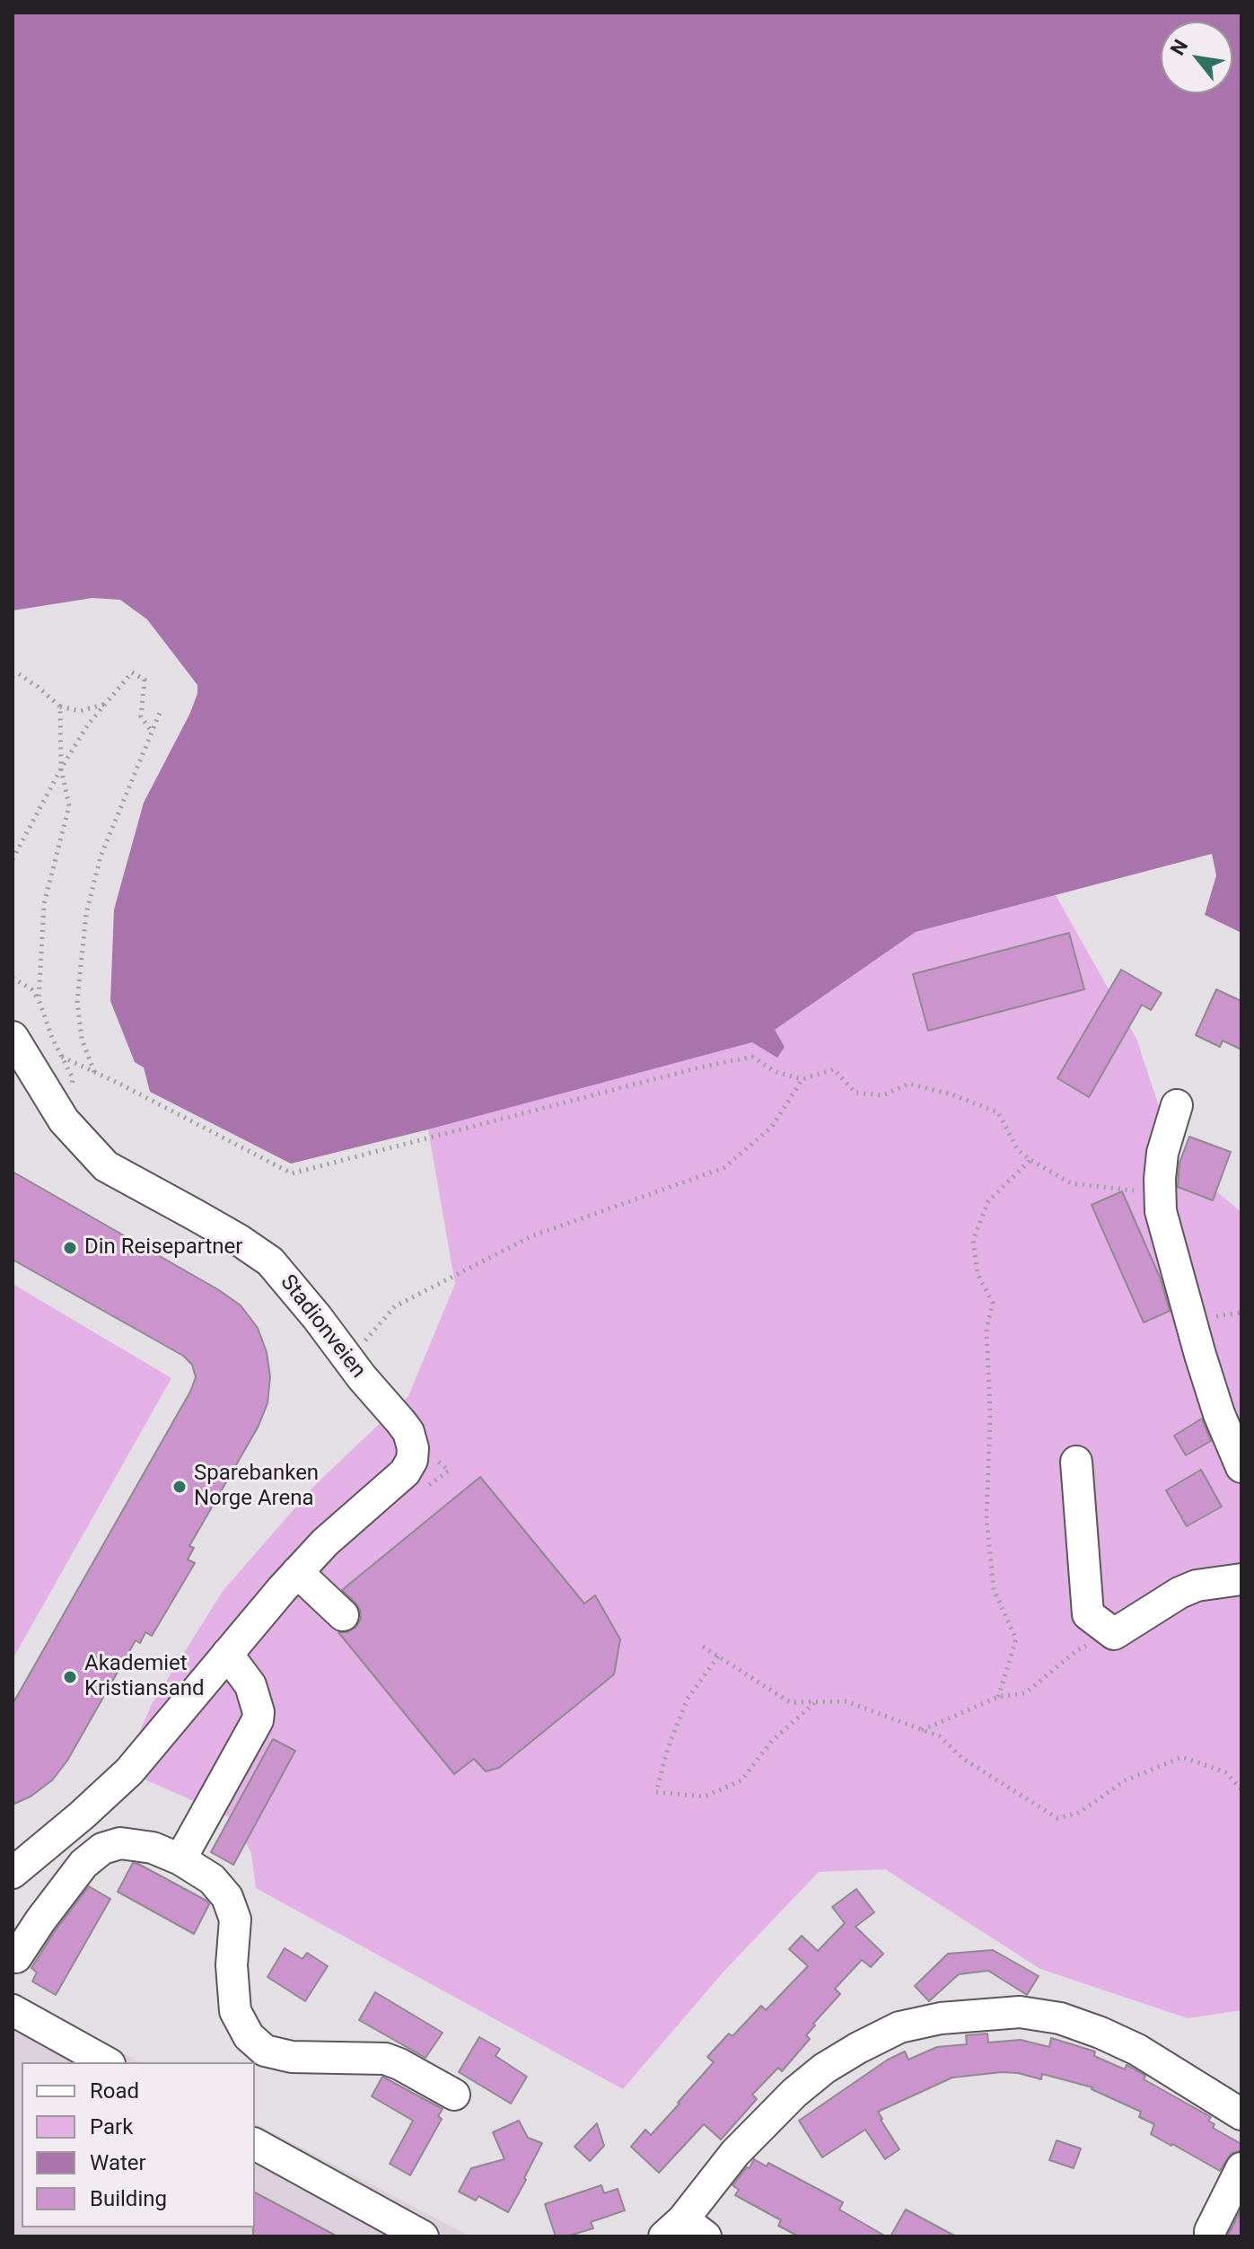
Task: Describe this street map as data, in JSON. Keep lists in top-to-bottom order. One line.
{"streets":{"street":["Stadionveien"]},"places":["Din Reisepartner","Sparebanken Norge Arena","Akademiet Kristiansand"],"legend":["Road","Park","Water","Building"],"north":"top left"}
